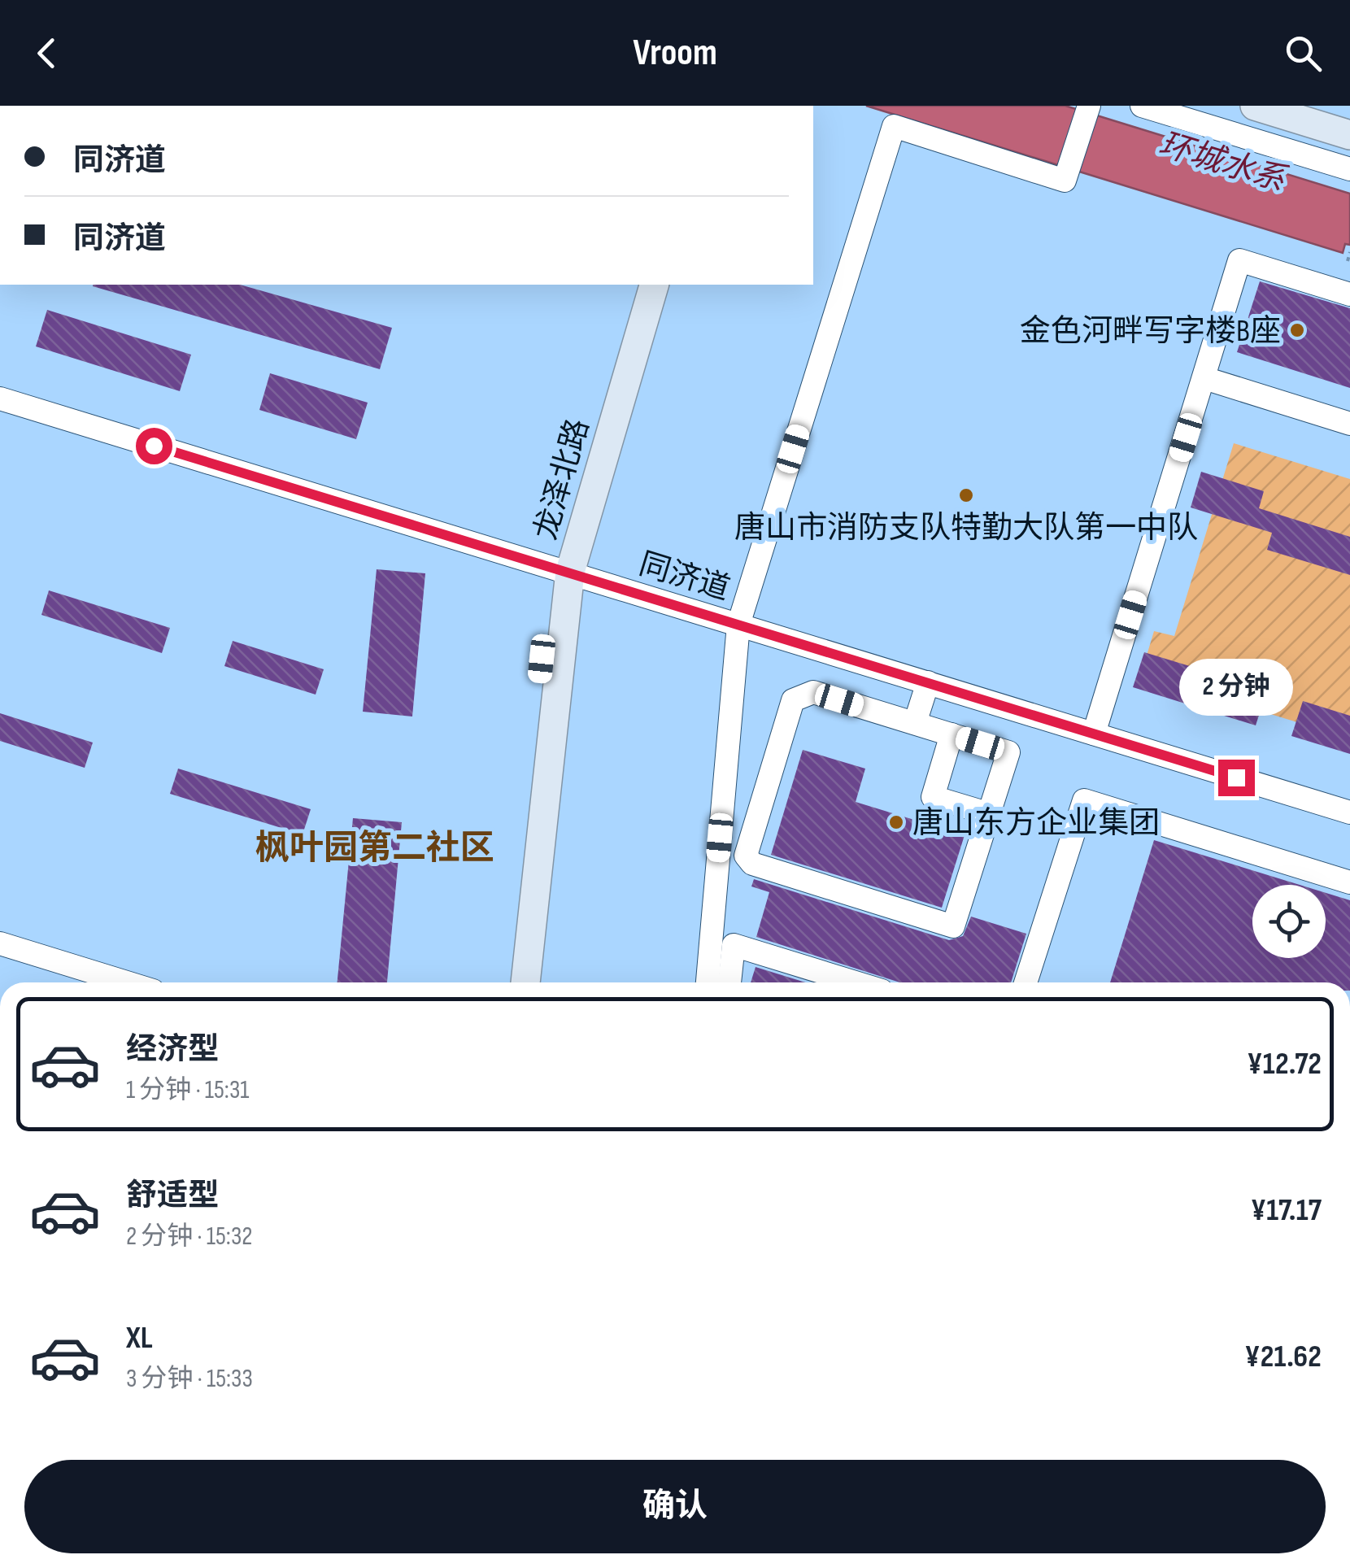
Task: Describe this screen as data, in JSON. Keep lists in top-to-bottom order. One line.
{"streets":{"main road":["龙泽北路"],"street":["同济道"]},"crossings":[["龙泽北路","同济道"]],"districts":["枫叶园第二社区"],"water":["环城水系"],"places":["金色河畔写字楼B座","唐山市消防支队特勤大队第一中队","唐山东方企业集团"],"page":{"header":"Vroom","banner":["同济道","同济道"],"bubble":"2 分钟","list":[{"name":"经济型","note":"1 分钟 · 15:31","value":"¥12.72"},{"name":"舒适型","note":"2 分钟 · 15:32","value":"¥17.17"},{"name":"XL","note":"3 分钟 · 15:33","value":"¥21.62"}],"buttons":"确认"}}
